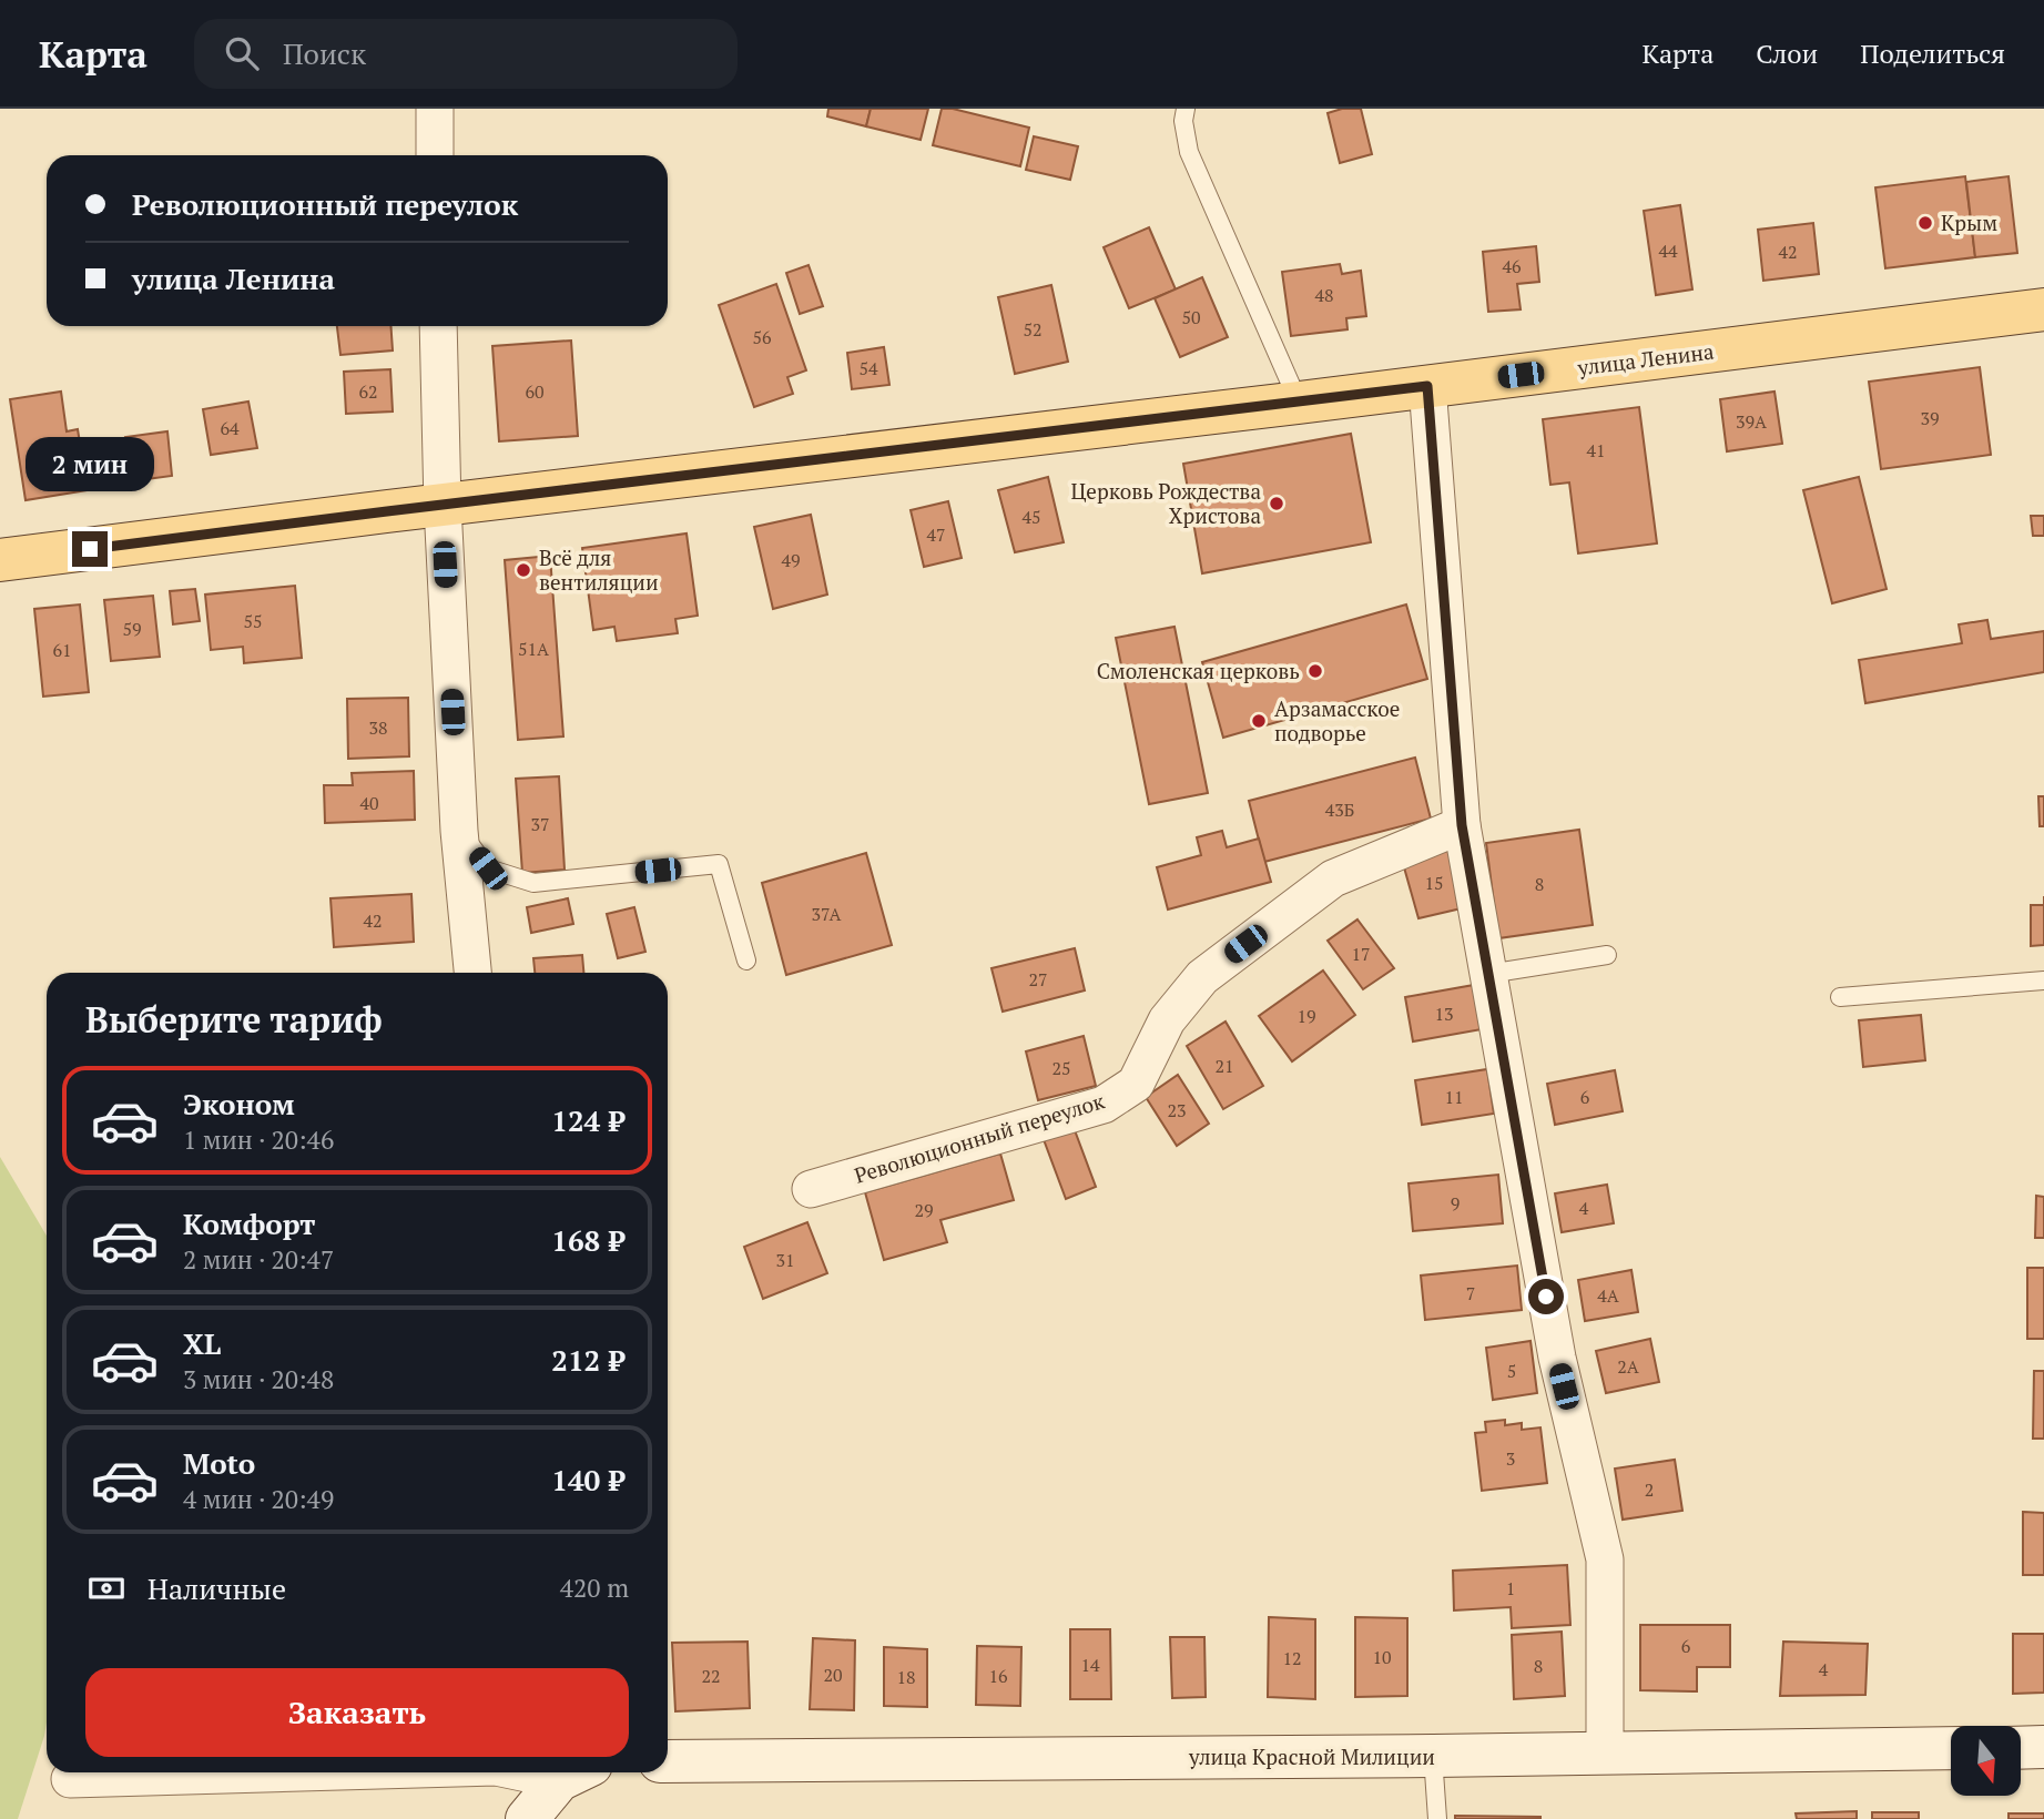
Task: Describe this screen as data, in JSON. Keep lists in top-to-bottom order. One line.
{"streets":{"main road":["улица Ленина"],"street":["Революционный переулок","улица Красной Милиции"]},"places":["Крым","Церковь Рождества Христова","Всё для вентиляции","Смоленская церковь","Арзамасское подворье"],"house_numbers":["44","42","46","48","50","52","56","54","62","60","39","39А","64","41","45","47","49","55","59","51А","61","38","40","43Б","37","15","8","37А","42","17","27","13","19","21","25","11","6","23","9","4","29","31","7","4А","2А","5","3","2","1","6","10","12","14","8","4","20","22","16","18"],"north":"bottom","page":{"header":"Карта","search":"Поиск","nav":["Карта","Слои","Поделиться"],"banner":["Революционный переулок","улица Ленина"],"bubble":"2 мин","heading":"Выберите тариф","list":[{"name":"Эконом","note":"1 мин · 20:46","value":"124 ₽"},{"name":"Комфорт","note":"2 мин · 20:47","value":"168 ₽"},{"name":"XL","note":"3 мин · 20:48","value":"212 ₽"},{"name":"Moto","note":"4 мин · 20:49","value":"140 ₽"}],"pay":["Наличные","420 m"],"buttons":"Заказать"}}
